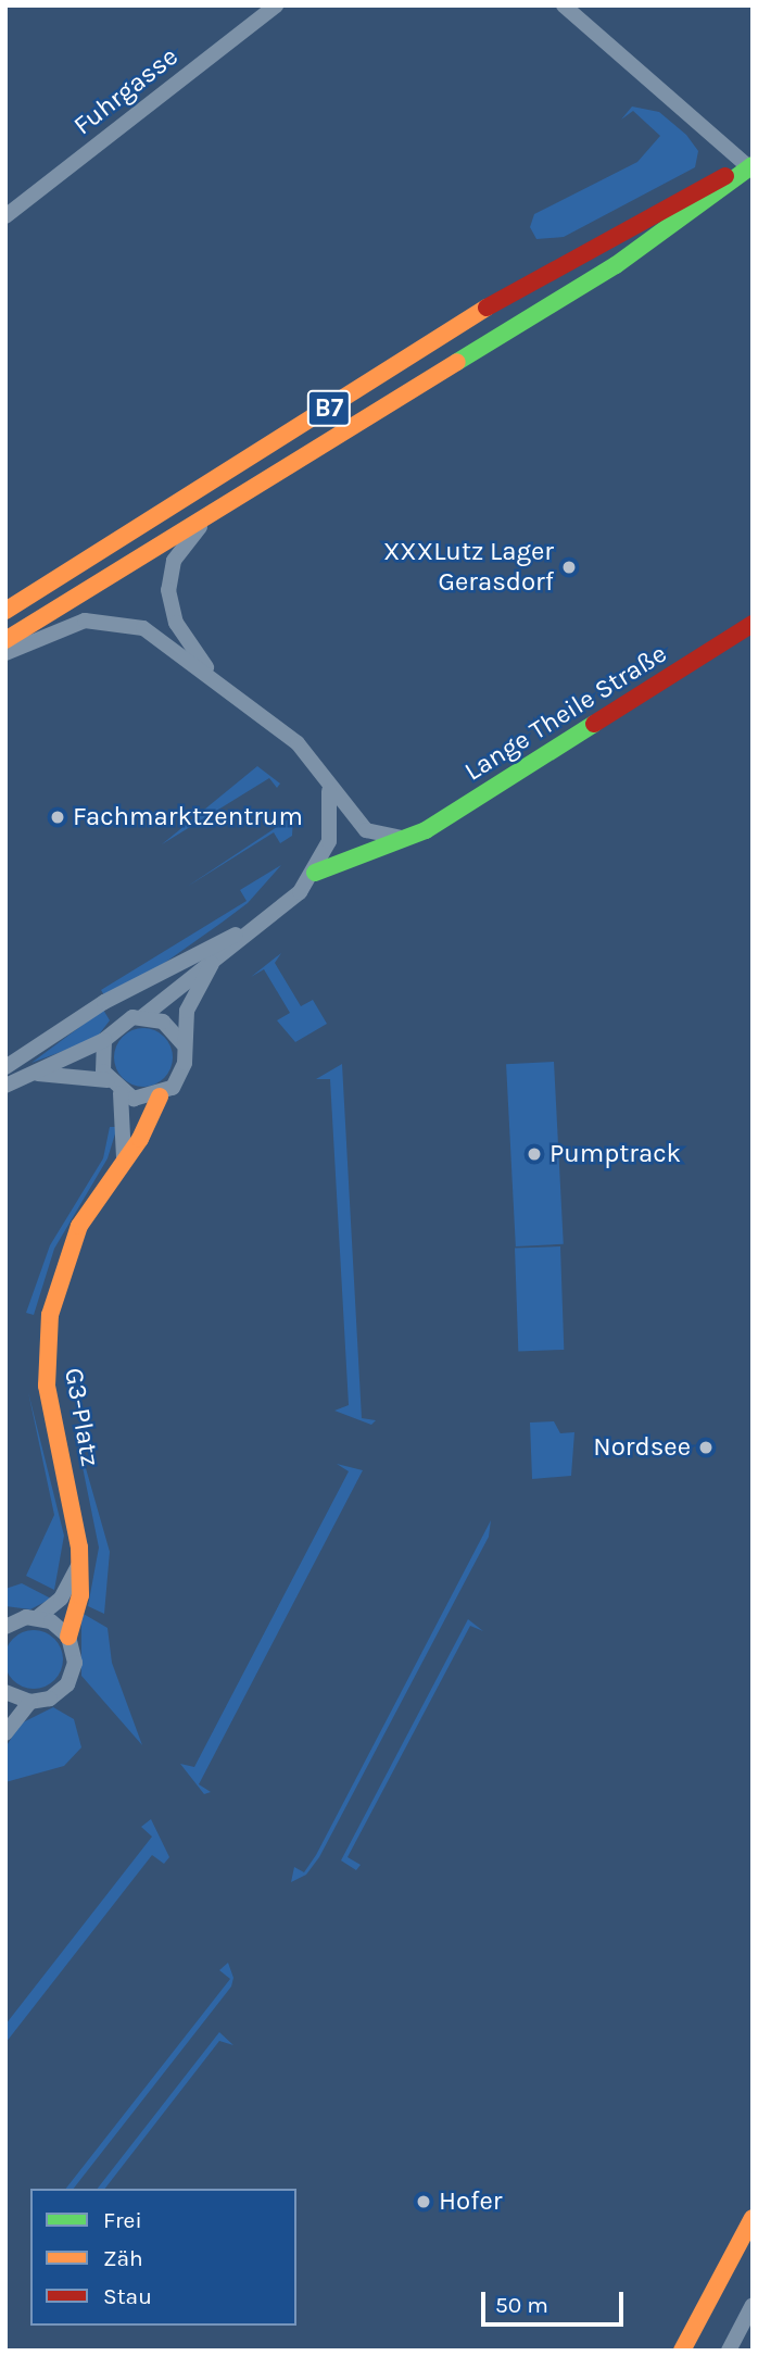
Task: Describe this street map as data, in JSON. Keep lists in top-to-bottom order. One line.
{"streets":{"main road":["B7","Lange Theile Straße","G3-Platz"],"street":["Fuhrgasse"]},"crossings":[["Lange Theile Straße","G3-Platz"]],"places":["XXXLutz Lager Gerasdorf","Fachmarktzentrum","Pumptrack","Nordsee","Hofer"],"legend":["Frei","Zäh","Stau"],"scale_bar":"50 m"}
